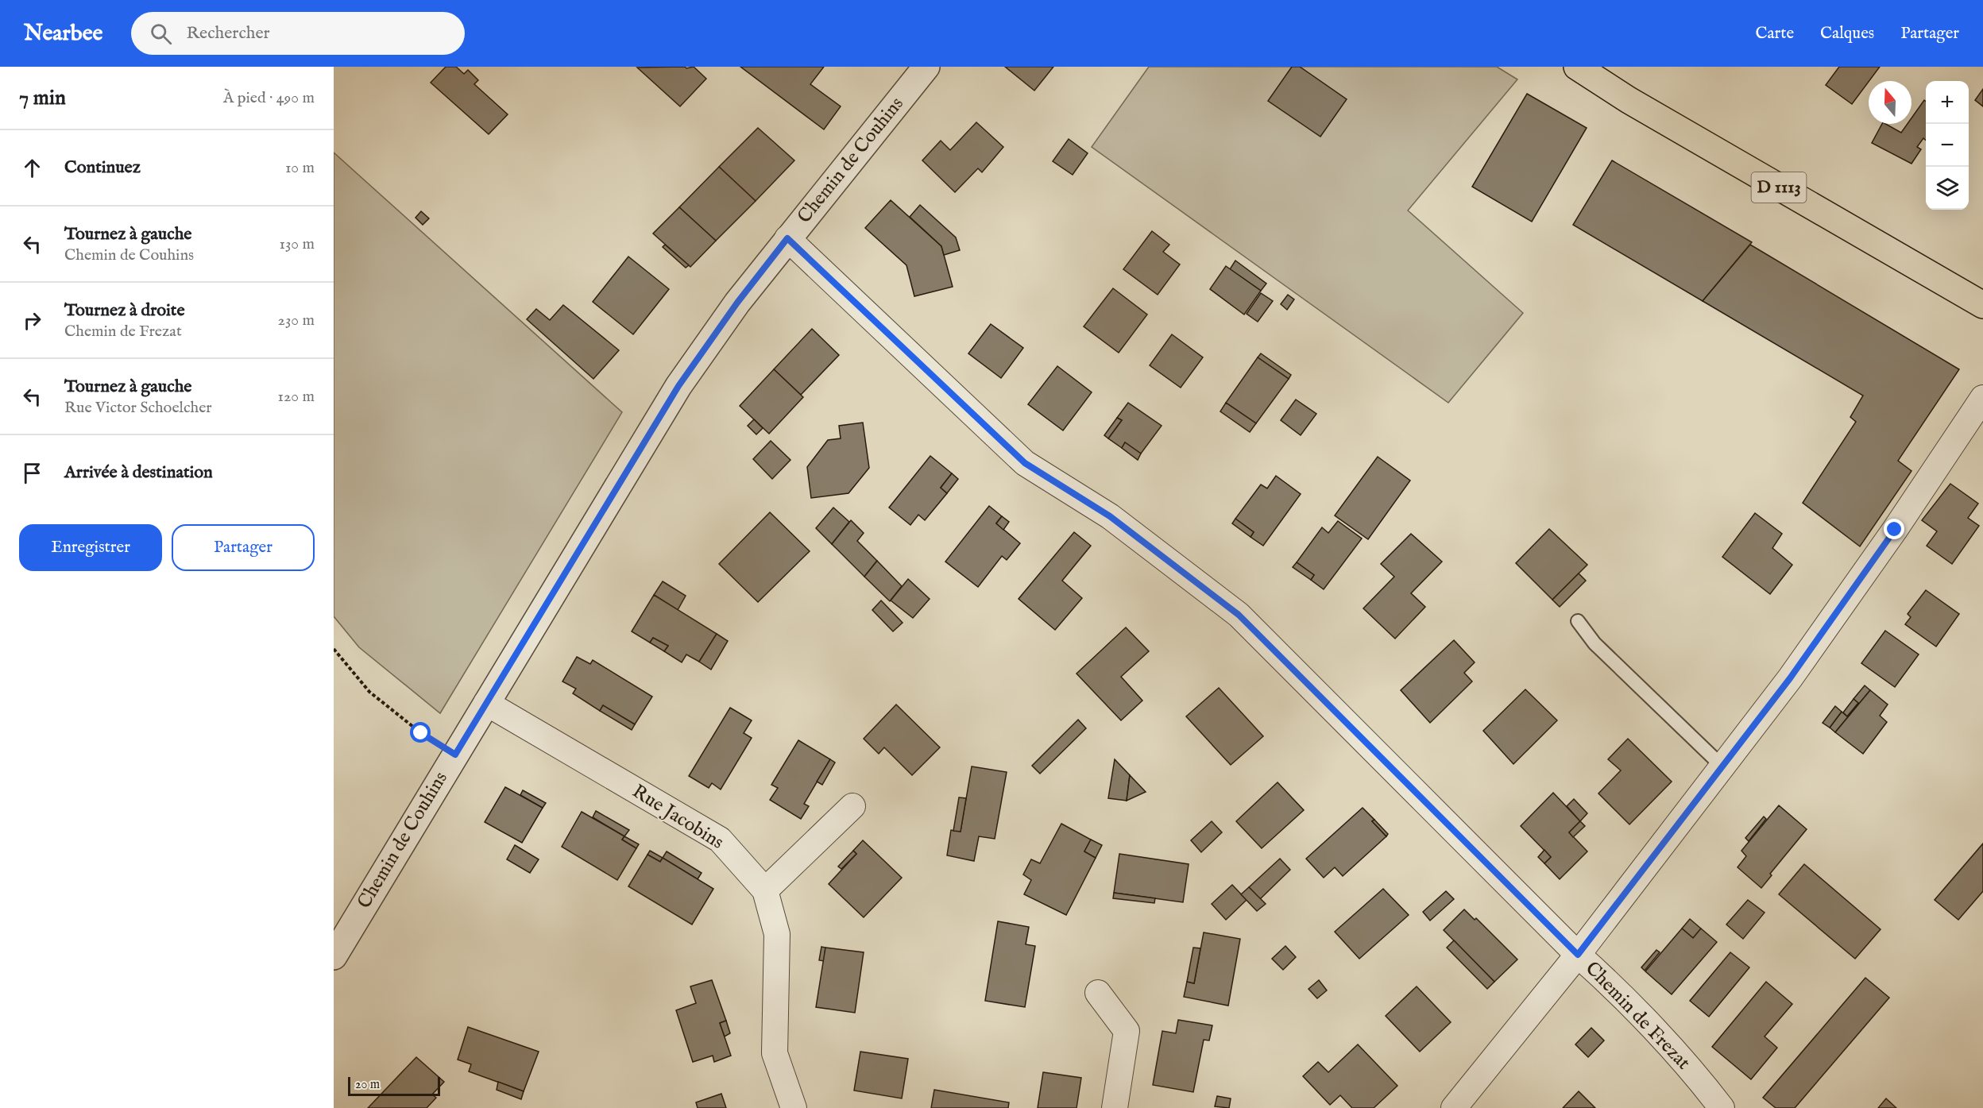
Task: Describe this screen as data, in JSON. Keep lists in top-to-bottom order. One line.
{"streets":{"main road":["D 1113"],"street":["Chemin de Couhins","Rue Jacobins","Chemin de Frezat"]},"crossings":[["Chemin de Couhins","Rue Jacobins"],["Chemin de Couhins","Chemin de Frezat"]],"scale_bar":"20 m","north":"top","page":{"header":"Nearbee","search":"Rechercher","nav":["Carte","Calques","Partager"],"heading":["7 min","À pied · 490 m"],"map_buttons":["+","−"],"list":[["Continuez","10 m"],["Tournez à gauche","Chemin de Couhins","130 m"],["Tournez à droite","Chemin de Frezat","230 m"],["Tournez à gauche","Rue Victor Schoelcher","120 m"],"Arrivée à destination"],"buttons":["Enregistrer","Partager"],"scale":"20 m"}}
